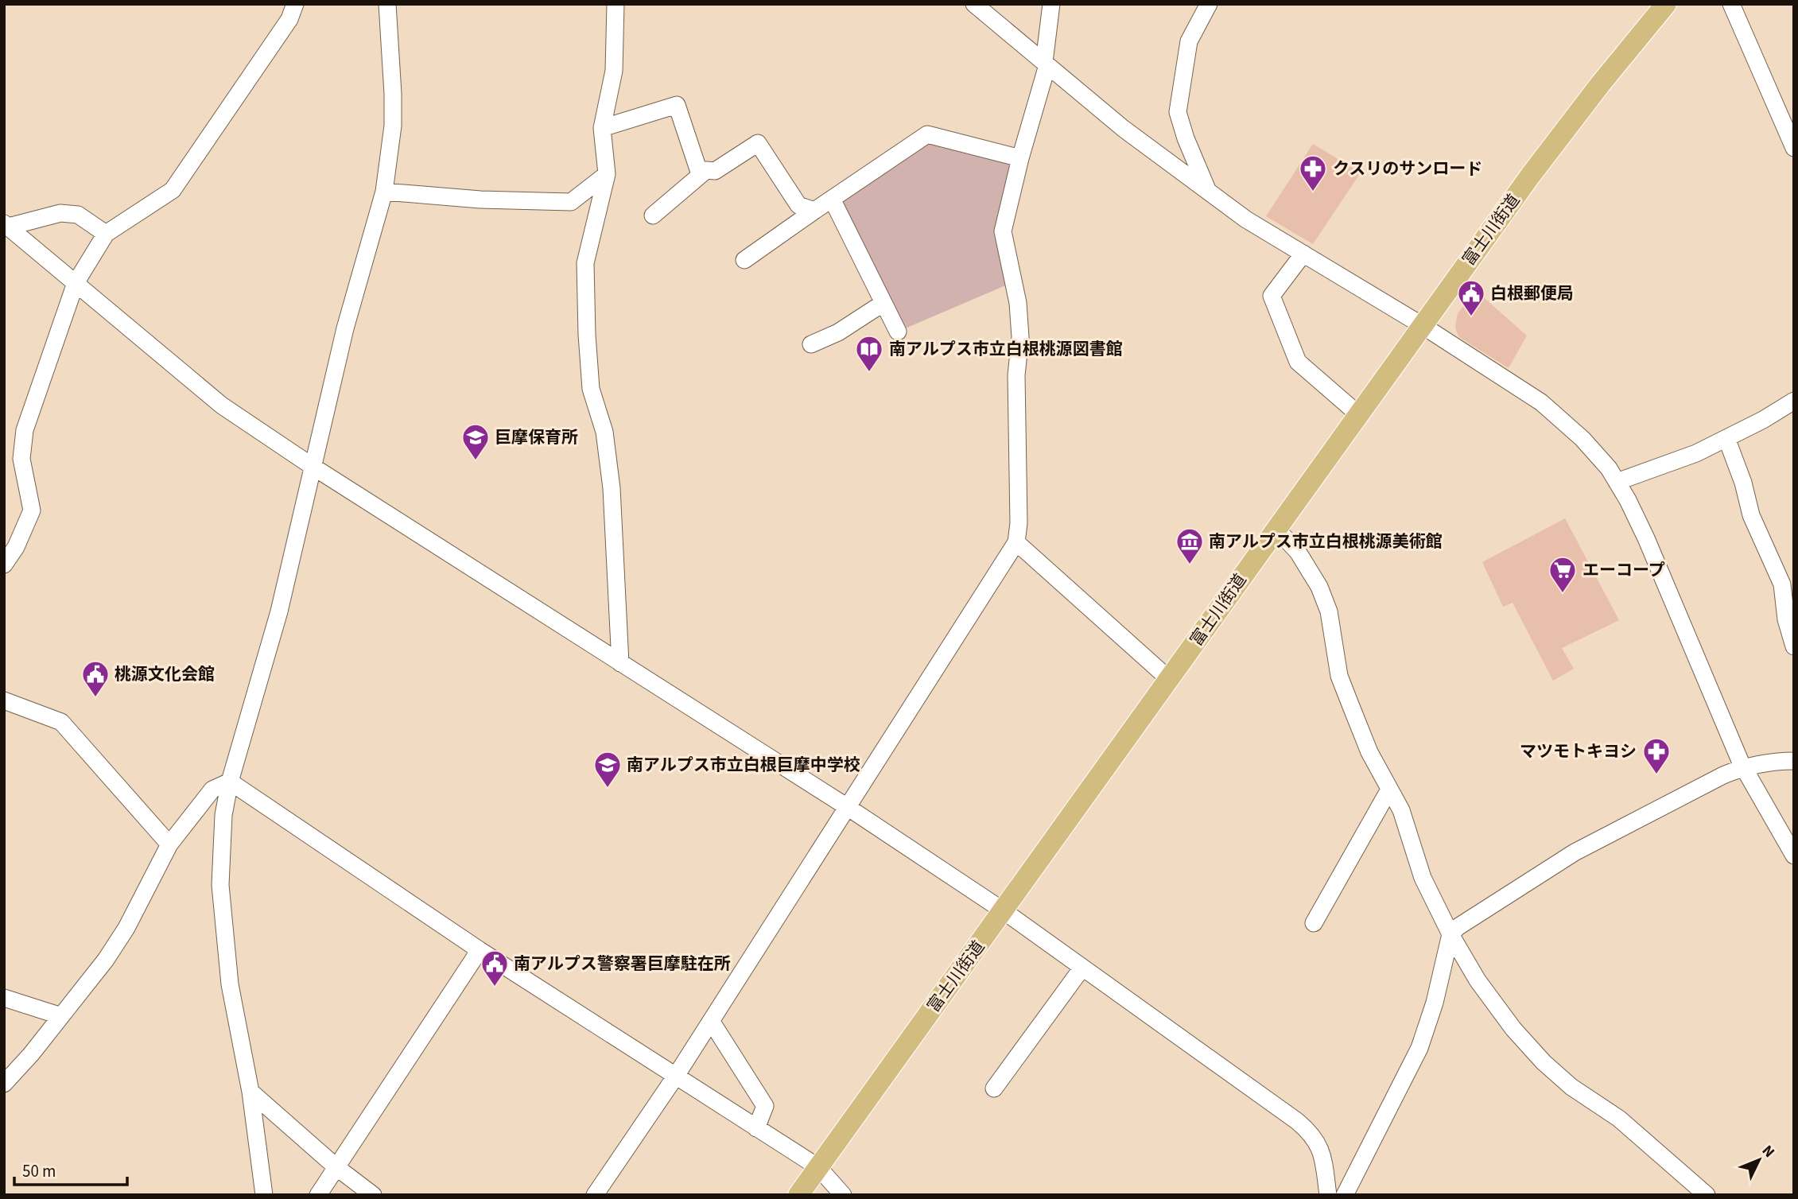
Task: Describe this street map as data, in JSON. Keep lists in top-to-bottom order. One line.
{"streets":{"main road":["富士川街道"]},"places":{"pharmacy":["クスリのサンロード","マツモトキヨシ"],"public building":["白根郵便局","桃源文化会館","南アルプス警察署巨摩駐在所"],"library":["南アルプス市立白根桃源図書館"],"school or university":["巨摩保育所","南アルプス市立白根巨摩中学校"],"museum":["南アルプス市立白根桃源美術館"],"supermarket":["エーコープ"]},"scale_bar":"50 m","north":"top right"}
